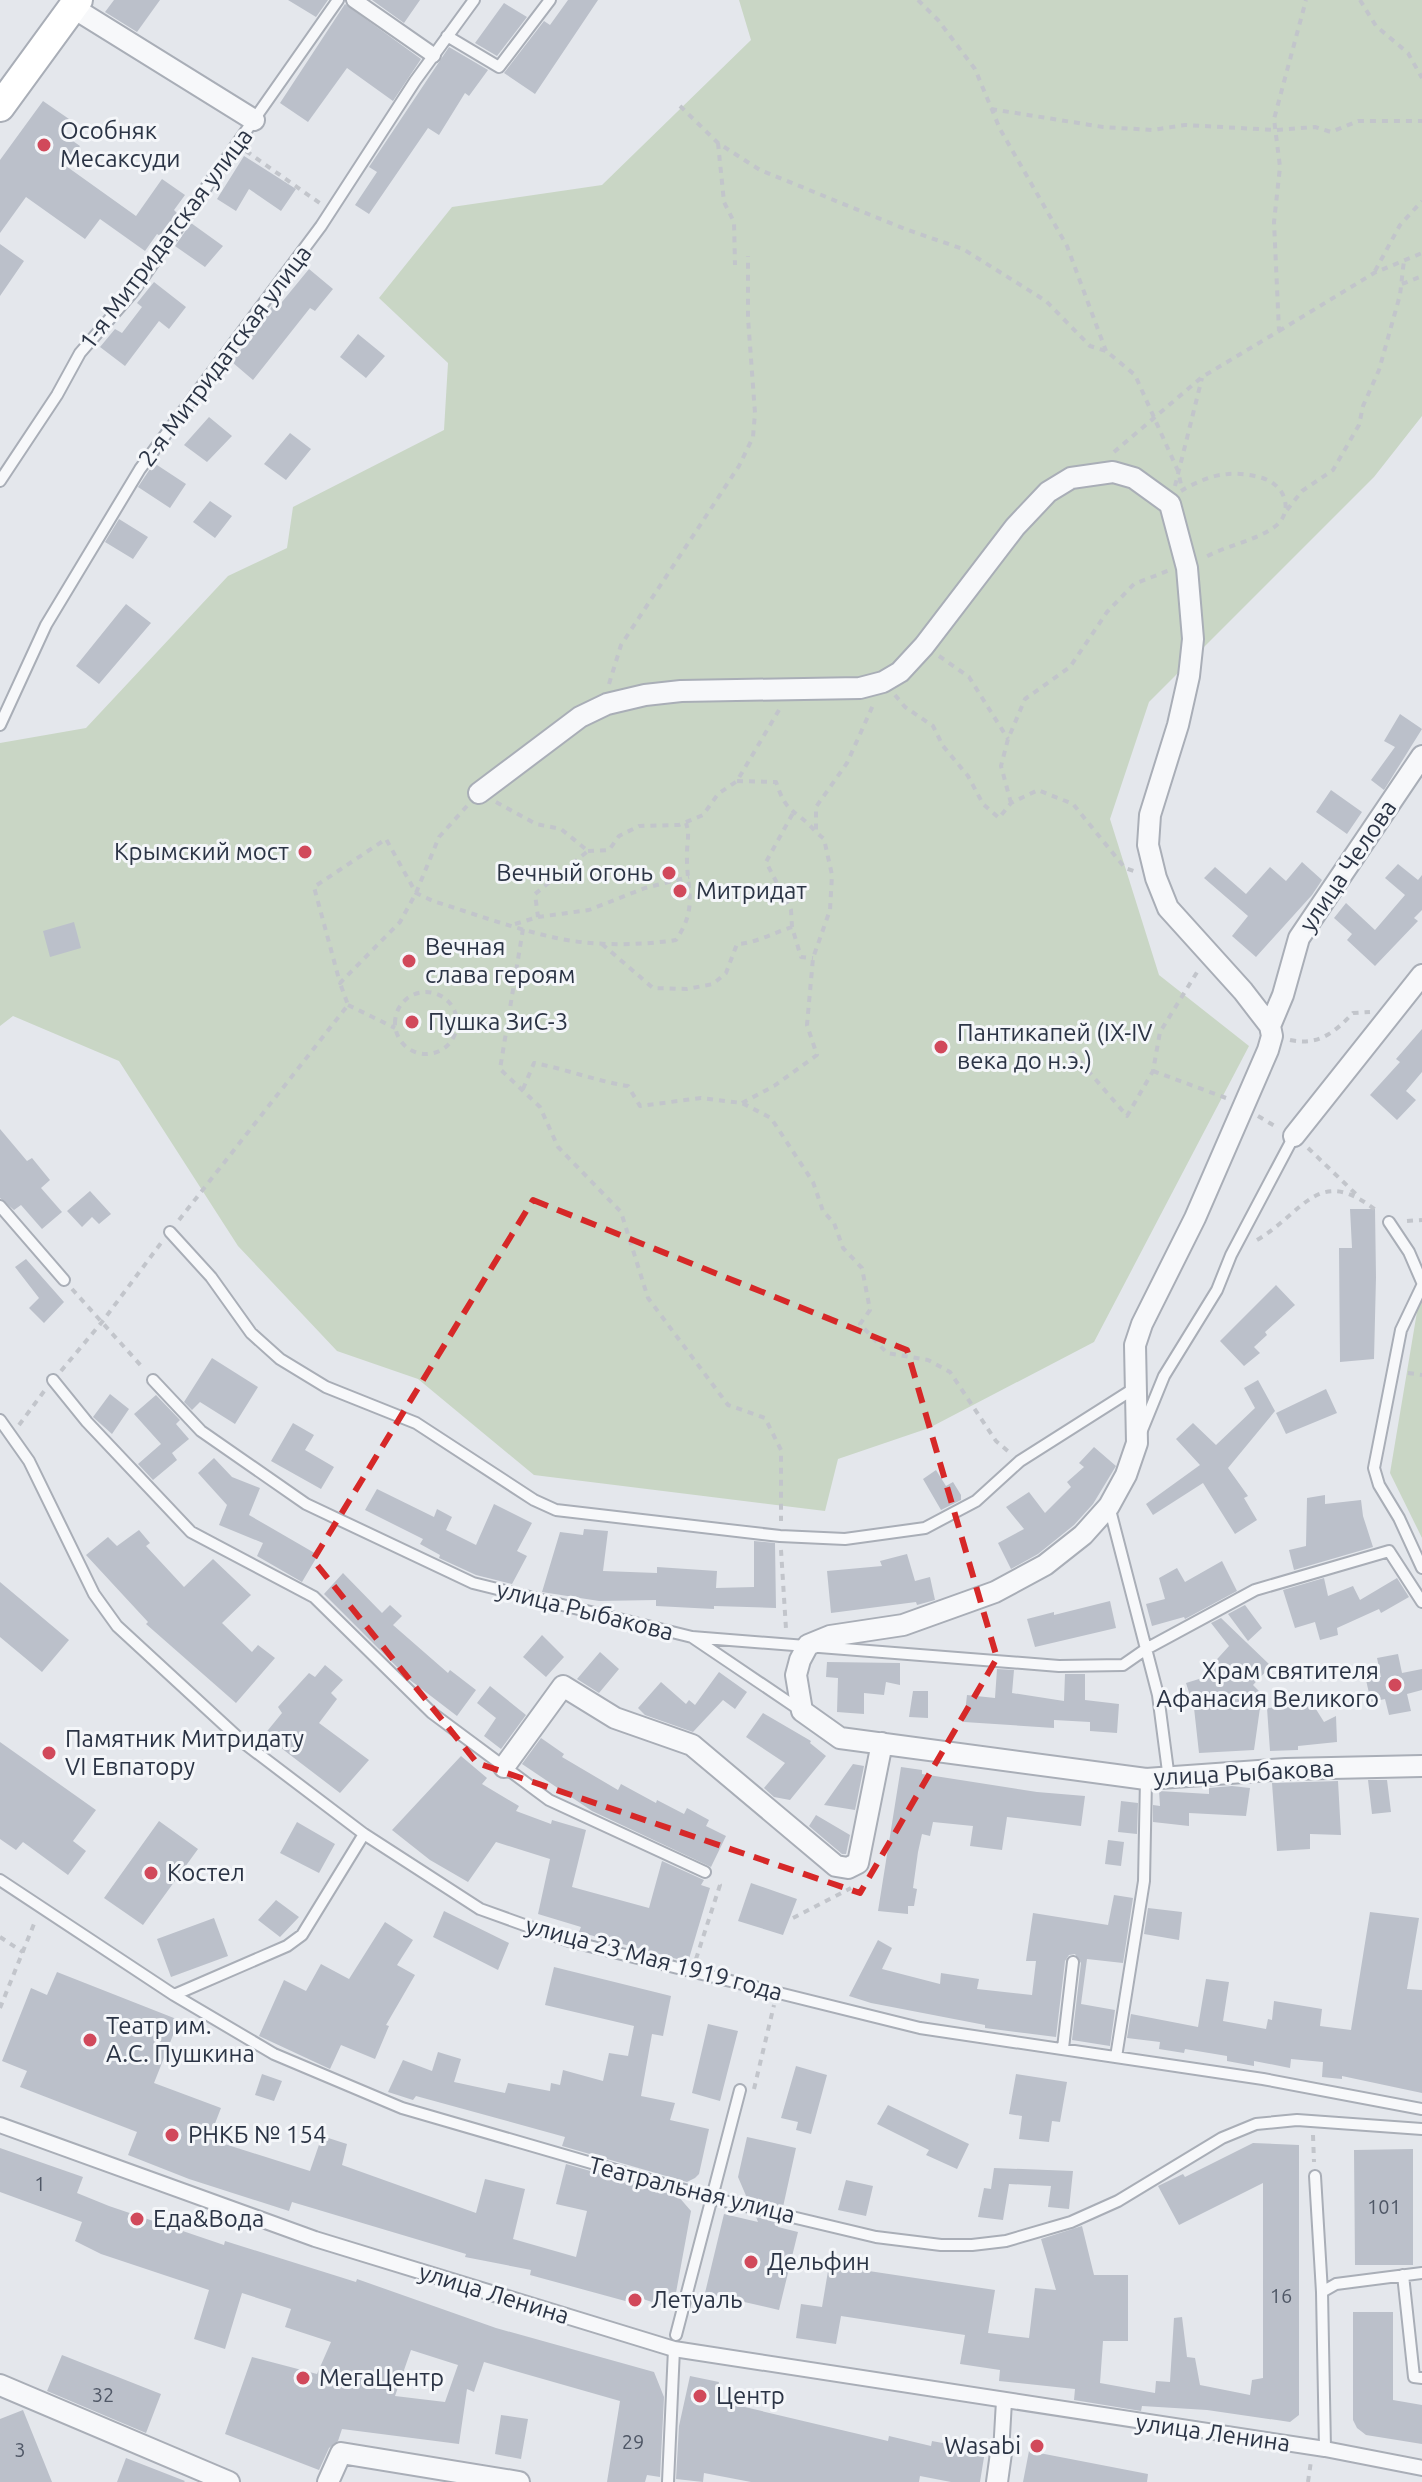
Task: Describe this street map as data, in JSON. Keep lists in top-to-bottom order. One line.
{"streets":{"street":["улица Челова","улица Рыбакова","улица Ленина"],"lane":["1-я Митридатская улица","2-я Митридатская улица","улица 23 Мая 1919 года","Театральная улица"]},"places":["Особняк Месаксуди","Крымский мост","Вечный огонь","Митридат","Вечная слава героям","Пушка ЗиС-3","Пантикапей (IX-IV века до н.э.)","Храм святителя Афанасия Великого","Памятник Митридату VI Евпатору","Костел","Театр им. А.С. Пушкина","РНКБ № 154","Еда&Вода","Дельфин","Летуаль","МегаЦентр","Центр","Wasabi"],"house_numbers":["1","101","16","32","29","3"]}
